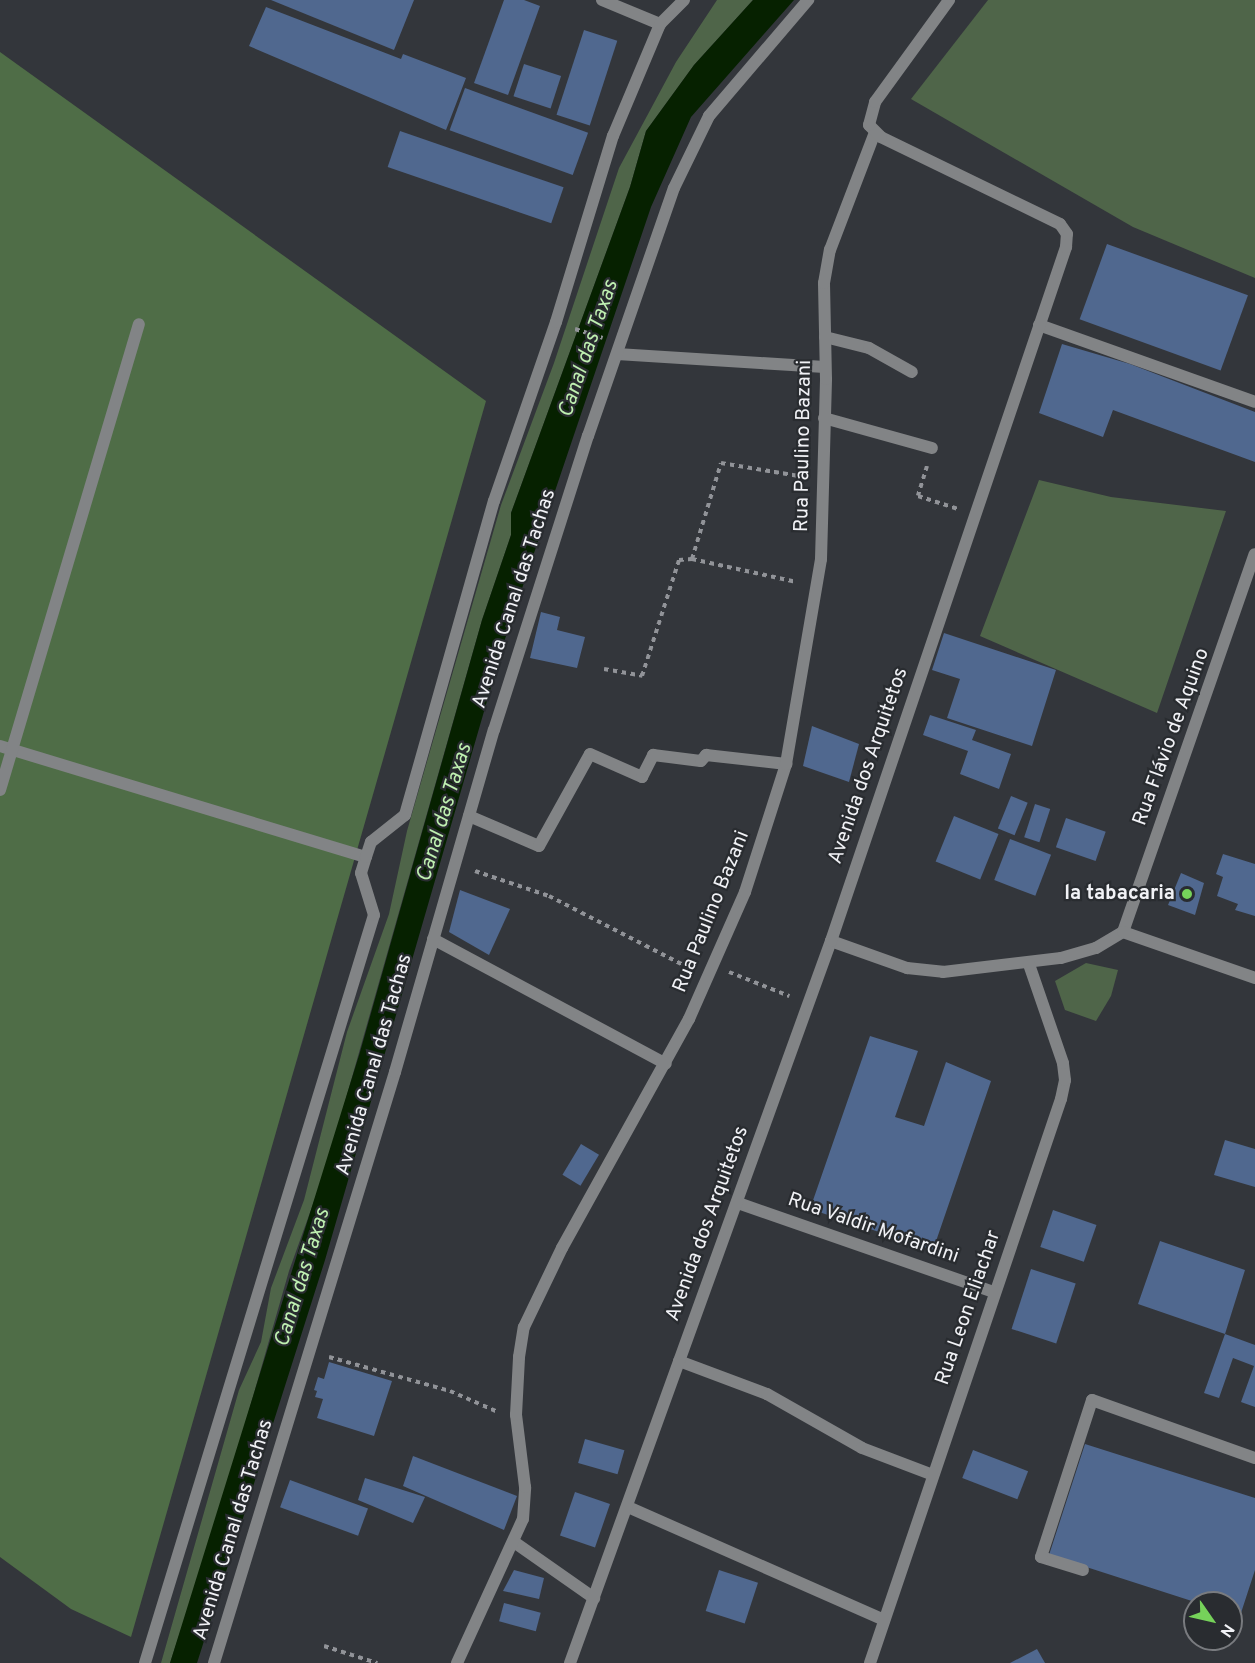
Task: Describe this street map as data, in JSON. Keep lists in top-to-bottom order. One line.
{"streets":{"street":["Rua Paulino Bazani","Avenida Canal das Tachas","Rua Flávio de Aquino","Avenida dos Arquitetos","Rua Valdir Mofardini","Rua Leon Eliachar"]},"crossings":[["Rua Paulino Bazani","Avenida dos Arquitetos"],["Avenida dos Arquitetos","Rua Valdir Mofardini"],["Rua Valdir Mofardini","Rua Leon Eliachar"]],"water":["Canal das Taxas"],"places":["la tabacaria"],"north":"bottom right"}
